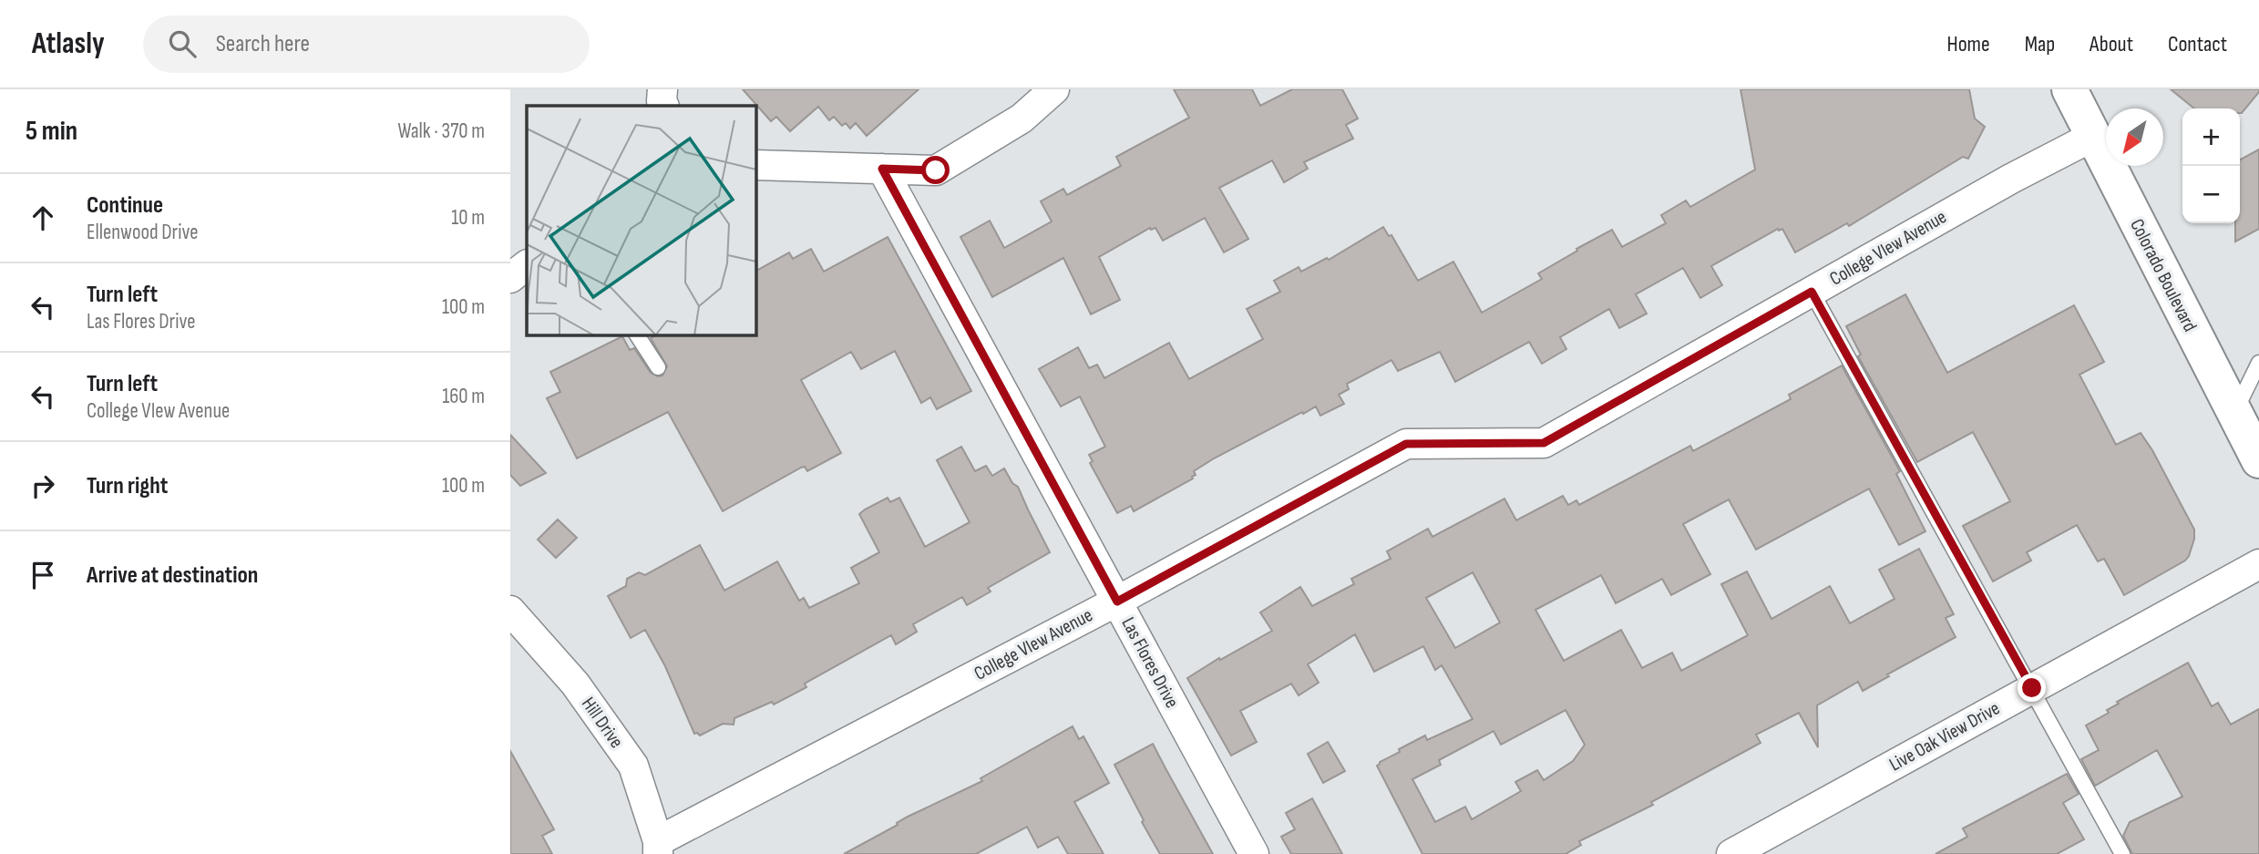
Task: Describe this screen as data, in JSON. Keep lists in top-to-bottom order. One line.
{"streets":{"main road":["Colorado Boulevard"],"street":["College VIew Avenue","Las Flores Drive","Hill Drive","Live Oak View Drive"]},"crossings":[["College VIew Avenue","Colorado Boulevard"],["College VIew Avenue","Las Flores Drive"],["College VIew Avenue","Hill Drive"]],"north":"bottom left","page":{"header":"Atlasly","search":"Search here","nav":["Home","Map","About","Contact"],"heading":["5 min","Walk · 370 m"],"map_buttons":["+","−"],"list":[["Continue","Ellenwood Drive","10 m"],["Turn left","Las Flores Drive","100 m"],["Turn left","College VIew Avenue","160 m"],["Turn right","100 m"],"Arrive at destination"]}}
